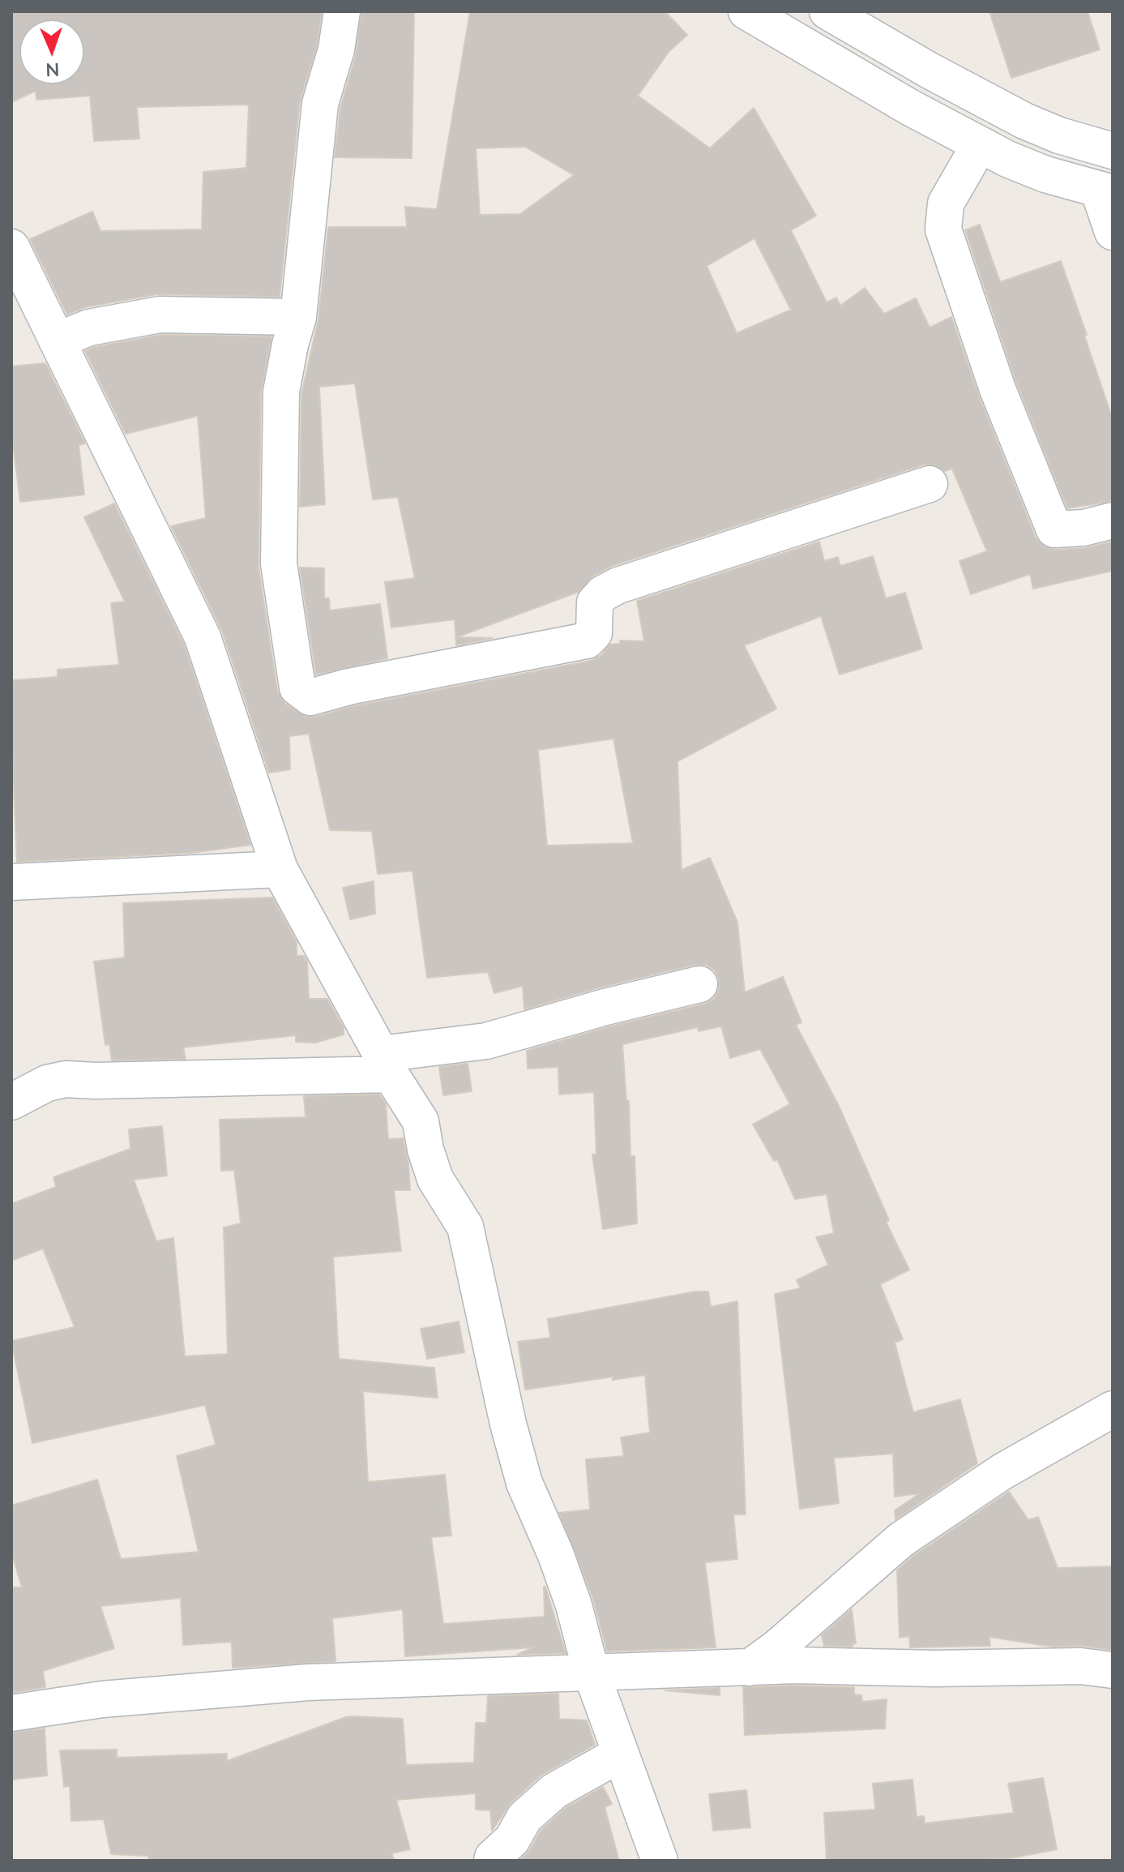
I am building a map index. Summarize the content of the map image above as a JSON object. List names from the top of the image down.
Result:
{
  "north": "bottom"
}
